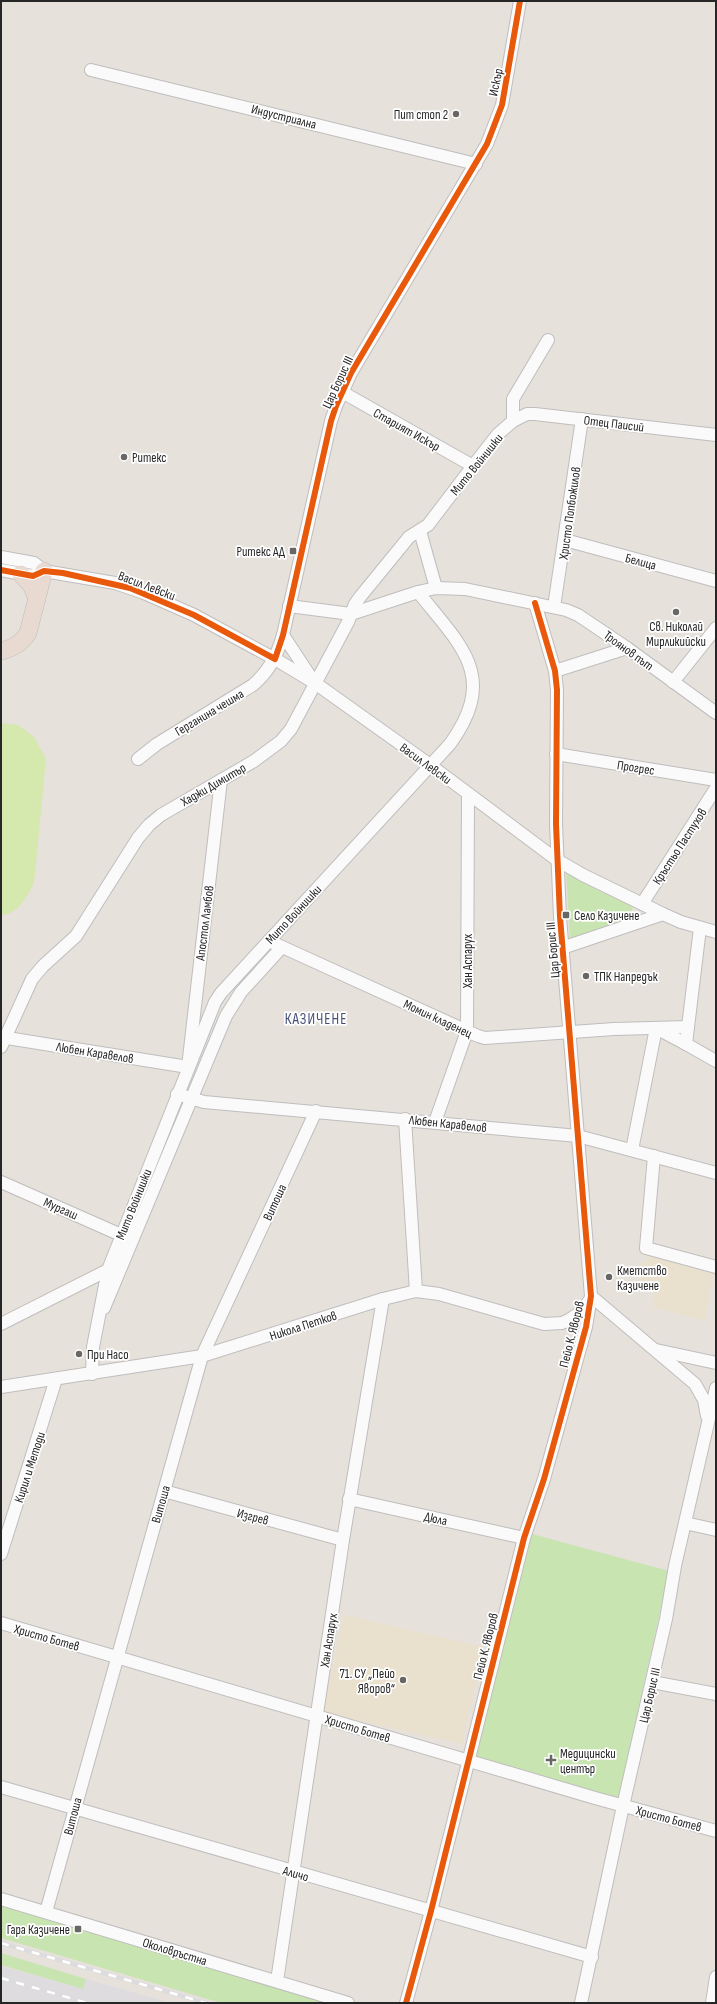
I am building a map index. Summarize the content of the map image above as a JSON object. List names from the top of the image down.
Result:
{
  "streets": {
    "street": [
      "Искър",
      "Индустриална",
      "Цар Борис III",
      "Отец Паисий",
      "Старият Искър",
      "Мито Войнишки",
      "Христо Попбожилов",
      "Белица",
      "Васил Левски",
      "Троянов път",
      "Герганина чешма",
      "Прогрес",
      "Хаджи Димитър",
      "Кръстьо Пастухов",
      "Апостол Ламбов",
      "Хан Аспарух",
      "Момин кладенец",
      "Любен Каравелов",
      "Витоша",
      "Мургаш",
      "Никола Петков",
      "Пейо К. Яворов",
      "Кирил и Методи",
      "Изгрев",
      "Дюла",
      "Христо Ботев",
      "Аличо",
      "Околовръстна"
    ]
  },
  "crossings": [
    ["Искър", "Индустриална"],
    ["Искър", "Цар Борис III"],
    ["Индустриална", "Цар Борис III"],
    ["Цар Борис III", "Старият Искър"],
    ["Цар Борис III", "Васил Левски"],
    ["Цар Борис III", "Троянов път"],
    ["Цар Борис III", "Герганина чешма"],
    ["Цар Борис III", "Прогрес"],
    ["Цар Борис III", "Момин кладенец"],
    ["Цар Борис III", "Любен Каравелов"],
    ["Цар Борис III", "Никола Петков"],
    ["Цар Борис III", "Пейо К. Яворов"],
    ["Цар Борис III", "Христо Ботев"],
    ["Цар Борис III", "Аличо"],
    ["Отец Паисий", "Мито Войнишки"],
    ["Отец Паисий", "Христо Попбожилов"],
    ["Старият Искър", "Мито Войнишки"],
    ["Мито Войнишки", "Васил Левски"],
    ["Мито Войнишки", "Хаджи Димитър"],
    ["Мито Войнишки", "Апостол Ламбов"],
    ["Мито Войнишки", "Момин кладенец"],
    ["Мито Войнишки", "Любен Каравелов"],
    ["Мито Войнишки", "Мургаш"],
    ["Мито Войнишки", "Никола Петков"],
    ["Христо Попбожилов", "Белица"],
    ["Христо Попбожилов", "Троянов път"],
    ["Васил Левски", "Герганина чешма"],
    ["Васил Левски", "Хаджи Димитър"],
    ["Васил Левски", "Кръстьо Пастухов"],
    ["Васил Левски", "Хан Аспарух"],
    ["Хаджи Димитър", "Апостол Ламбов"],
    ["Хаджи Димитър", "Любен Каравелов"],
    ["Апостол Ламбов", "Любен Каравелов"],
    ["Хан Аспарух", "Момин кладенец"],
    ["Хан Аспарух", "Любен Каравелов"],
    ["Хан Аспарух", "Никола Петков"],
    ["Хан Аспарух", "Изгрев"],
    ["Хан Аспарух", "Дюла"],
    ["Хан Аспарух", "Христо Ботев"],
    ["Хан Аспарух", "Аличо"],
    ["Хан Аспарух", "Околовръстна"],
    ["Любен Каравелов", "Витоша"],
    ["Витоша", "Никола Петков"],
    ["Витоша", "Изгрев"],
    ["Витоша", "Христо Ботев"],
    ["Витоша", "Аличо"],
    ["Витоша", "Околовръстна"],
    ["Никола Петков", "Пейо К. Яворов"],
    ["Никола Петков", "Кирил и Методи"],
    ["Пейо К. Яворов", "Дюла"],
    ["Пейо К. Яворов", "Христо Ботев"],
    ["Пейо К. Яворов", "Аличо"]
  ],
  "districts": ["КАЗИЧЕНЕ"],
  "places": {
    "other": [
      "Пит стоп 2",
      "Ритекс",
      "Св. Николай Мирликийски",
      "ТПК Напредък",
      "Кметство Казичене",
      "При Насо",
      "71. СУ „Пейо Яворов“"
    ],
    "transit": ["Ритекс АД", "Село Казичене", "Гара Казичене"],
    "health": ["Медицински център"]
  }
}
